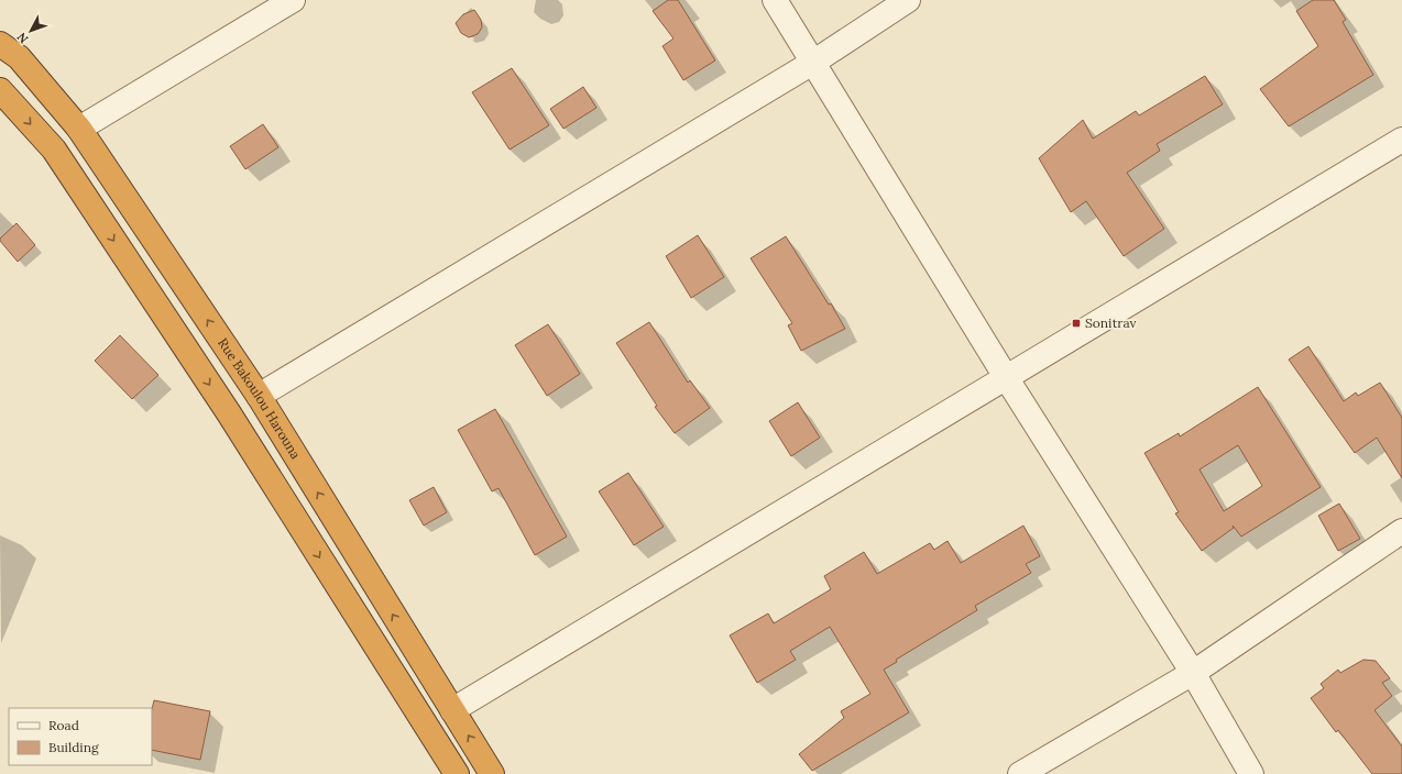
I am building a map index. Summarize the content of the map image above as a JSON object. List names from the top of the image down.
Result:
{
  "streets": {
    "highway": ["Rue Bakoulou Harouna"]
  },
  "places": {
    "transit": ["Sonitrav"]
  },
  "legend": ["Road", "Building"],
  "north": "bottom left"
}
